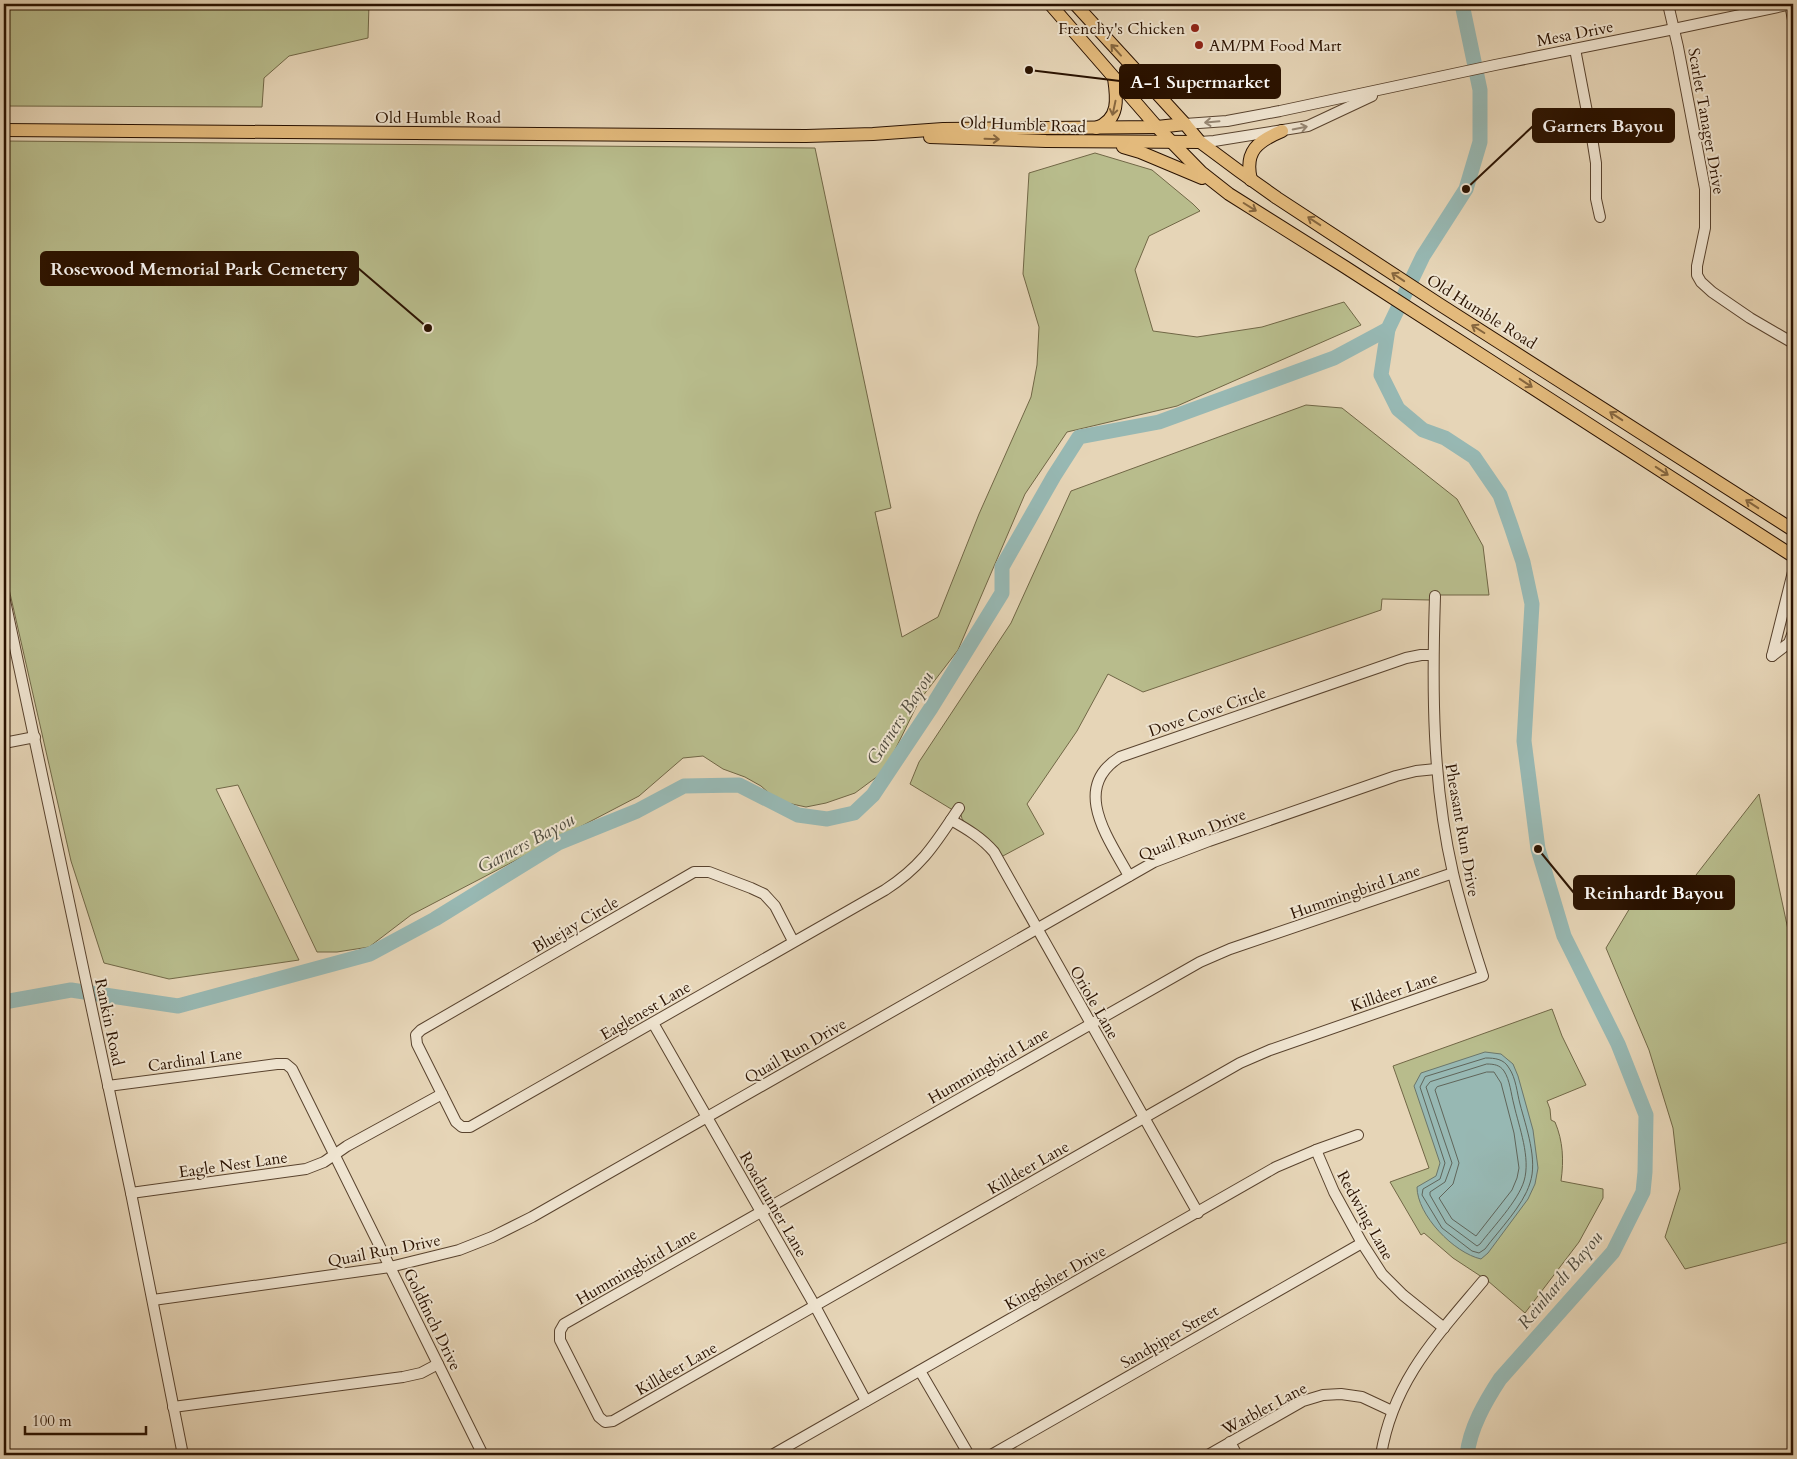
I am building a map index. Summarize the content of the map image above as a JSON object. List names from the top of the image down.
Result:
{
  "streets": {
    "main road": ["Mesa Drive", "Old Humble Road"],
    "street": [
      "Scarlet Tanager Drive",
      "Dove Cove Circle",
      "Pheasant Run Drive",
      "Quail Run Drive",
      "Hummingbird Lane",
      "Bluejay Circle",
      "Killdeer Lane",
      "Oriole Lane",
      "Eaglenest Lane",
      "Rankin Road",
      "Cardinal Lane",
      "Eagle Nest Lane",
      "Roadrunner Lane",
      "Redwing Lane",
      "Kingfisher Drive",
      "Goldfinch Drive",
      "Sandpiper Street",
      "Warbler Lane"
    ]
  },
  "crossings": [
    ["Mesa Drive", "Old Humble Road"],
    ["Mesa Drive", "Scarlet Tanager Drive"],
    ["Dove Cove Circle", "Pheasant Run Drive"],
    ["Dove Cove Circle", "Quail Run Drive"],
    ["Pheasant Run Drive", "Quail Run Drive"],
    ["Pheasant Run Drive", "Hummingbird Lane"],
    ["Pheasant Run Drive", "Killdeer Lane"],
    ["Quail Run Drive", "Oriole Lane"],
    ["Quail Run Drive", "Rankin Road"],
    ["Quail Run Drive", "Roadrunner Lane"],
    ["Quail Run Drive", "Goldfinch Drive"],
    ["Hummingbird Lane", "Killdeer Lane"],
    ["Hummingbird Lane", "Oriole Lane"],
    ["Hummingbird Lane", "Roadrunner Lane"],
    ["Bluejay Circle", "Eaglenest Lane"],
    ["Killdeer Lane", "Oriole Lane"],
    ["Killdeer Lane", "Roadrunner Lane"],
    ["Oriole Lane", "Eaglenest Lane"],
    ["Oriole Lane", "Kingfisher Drive"],
    ["Eaglenest Lane", "Roadrunner Lane"],
    ["Rankin Road", "Cardinal Lane"],
    ["Rankin Road", "Eagle Nest Lane"],
    ["Cardinal Lane", "Goldfinch Drive"],
    ["Eagle Nest Lane", "Goldfinch Drive"],
    ["Roadrunner Lane", "Kingfisher Drive"],
    ["Redwing Lane", "Kingfisher Drive"],
    ["Redwing Lane", "Sandpiper Street"]
  ],
  "water": ["Garners Bayou", "Reinhardt Bayou"],
  "places": [
    "Frenchy's Chicken",
    "AM/PM Food Mart",
    "A-1 Supermarket",
    "Garners Bayou",
    "Rosewood Memorial Park Cemetery",
    "Reinhardt Bayou"
  ],
  "scale_bar": "100 m"
}
